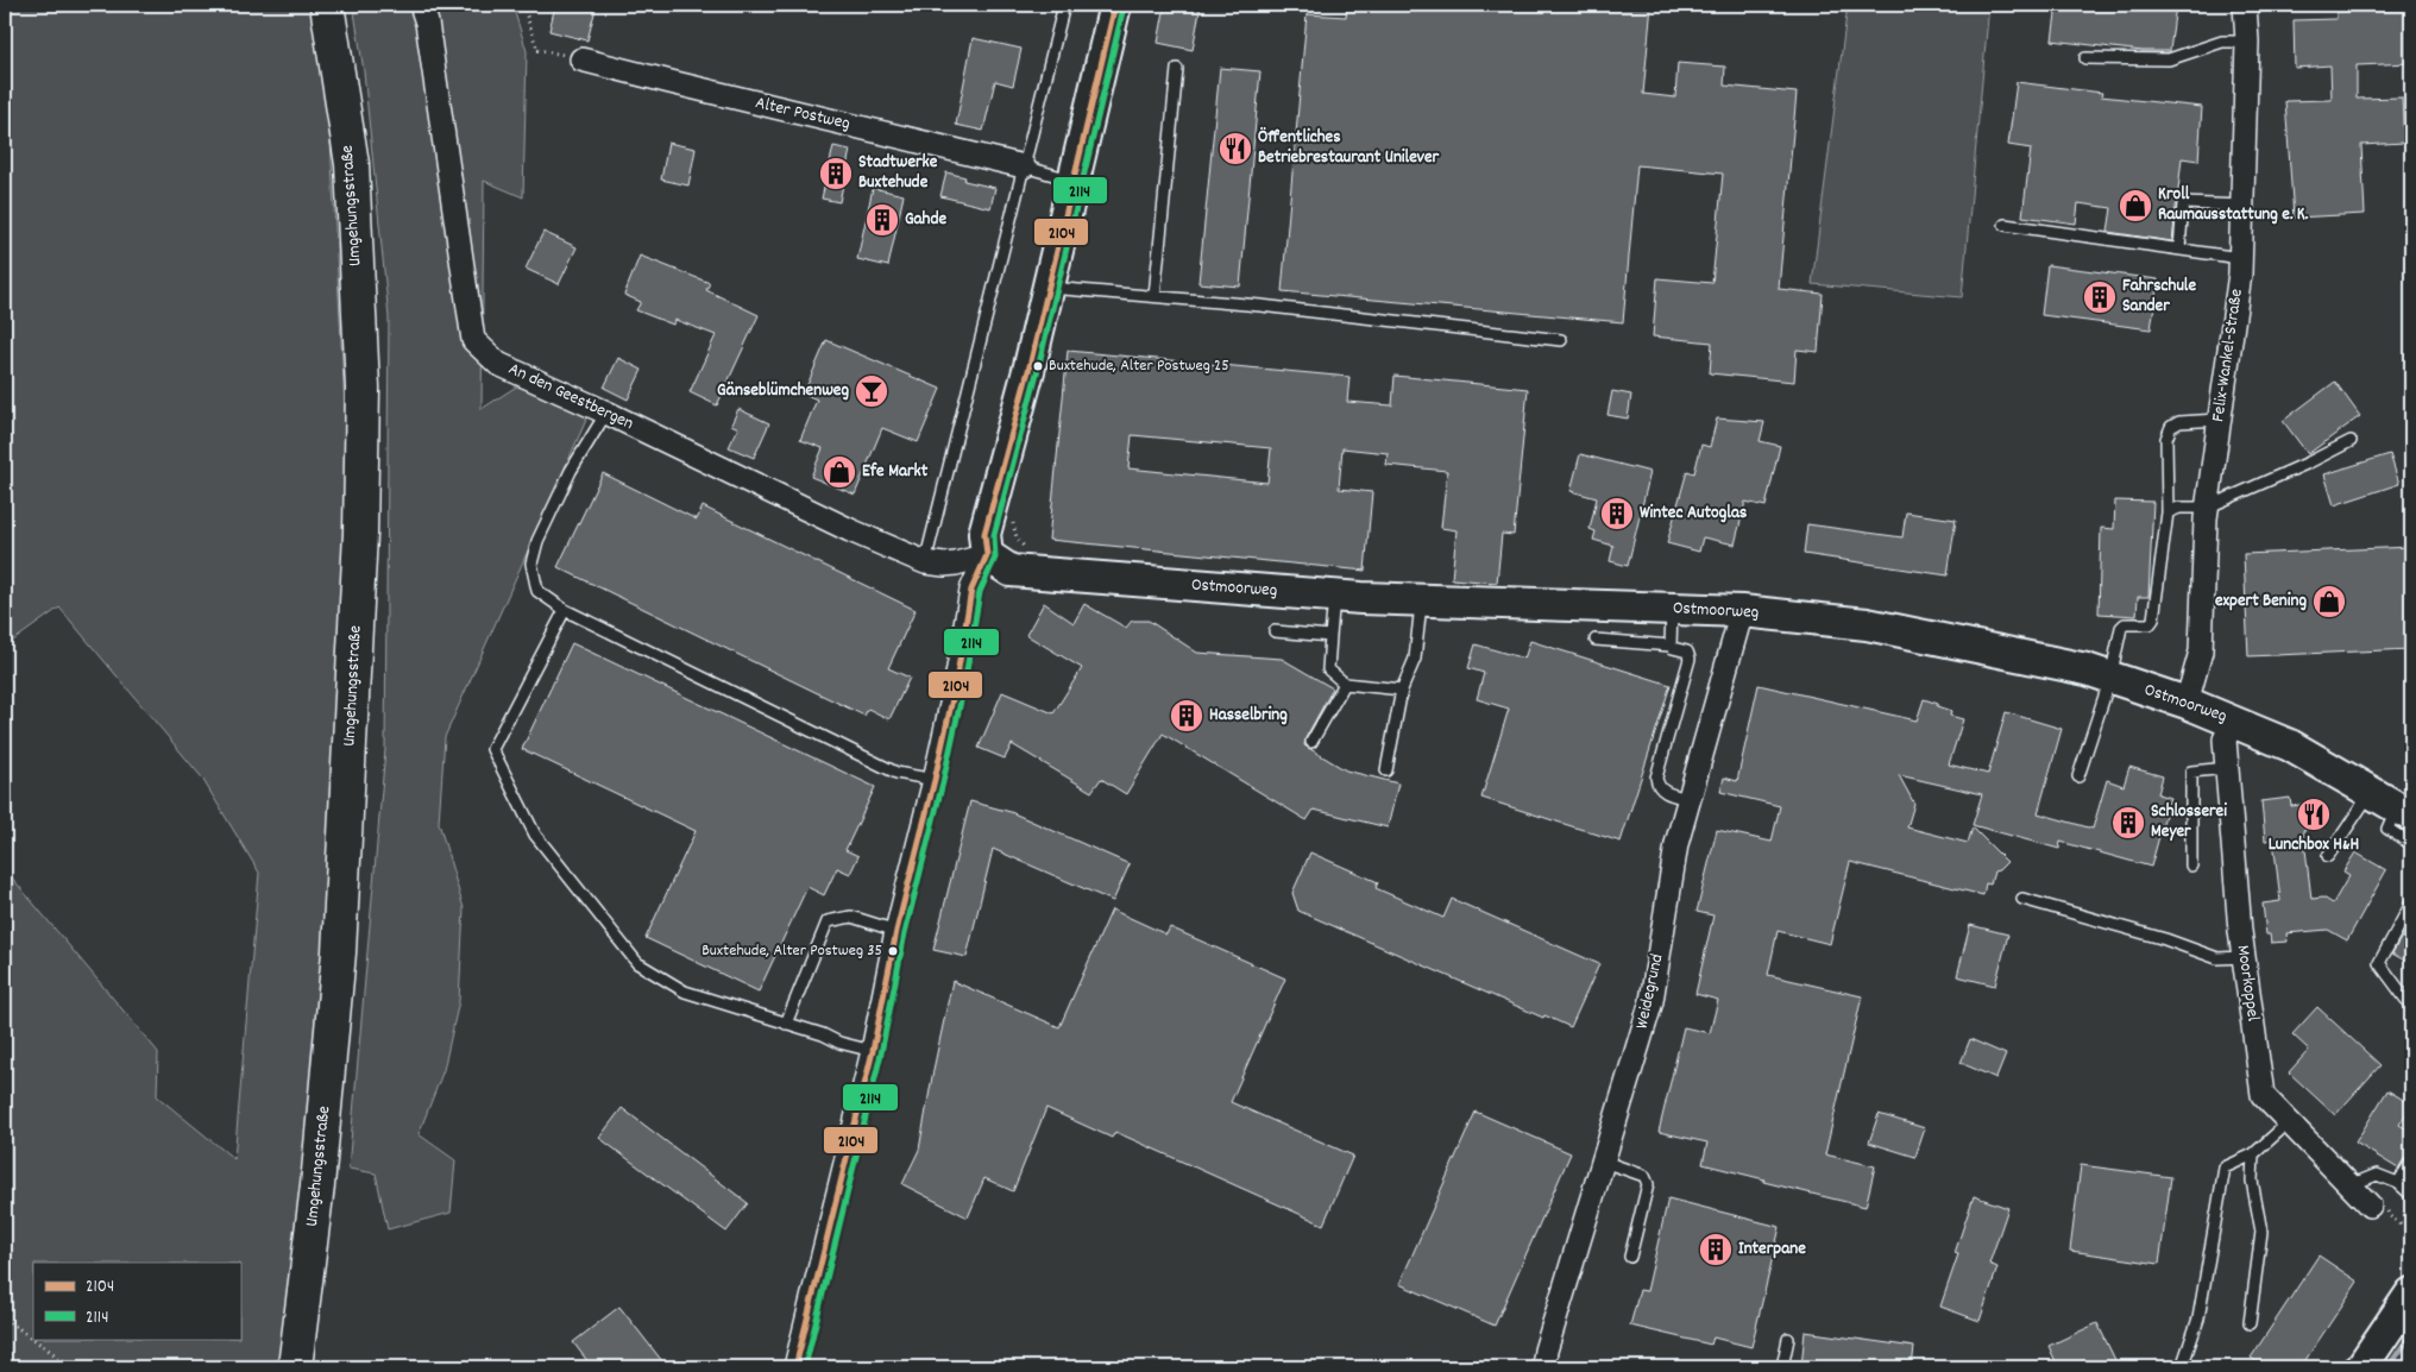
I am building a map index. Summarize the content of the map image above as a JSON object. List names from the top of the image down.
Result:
{
  "streets": {
    "main road": ["Umgehungsstraße"],
    "street": [
      "Alter Postweg",
      "Felix-Wankel-Straße",
      "An den Geestbergen",
      "Ostmoorweg",
      "Moorkoppel",
      "Weidegrund"
    ]
  },
  "crossings": [
    ["Felix-Wankel-Straße", "Ostmoorweg"],
    ["An den Geestbergen", "Ostmoorweg"],
    ["Ostmoorweg", "Moorkoppel"],
    ["Ostmoorweg", "Weidegrund"]
  ],
  "places": {
    "restaurant": ["Öffentliches Betriebrestaurant Unilever", "Lunchbox H&H"],
    "building": [
      "Stadtwerke Buxtehude",
      "Gahde",
      "Fahrschule Sander",
      "Wintec Autoglas",
      "Hasselbring",
      "Schlosserei Meyer",
      "Interpane"
    ],
    "shop": ["Kroll Raumausstattung e. K.", "Efe Markt", "expert Bening"],
    "other": ["Buxtehude, Alter Postweg 25", "Buxtehude, Alter Postweg 35"],
    "bar": ["Gänseblümchenweg"]
  },
  "lines": ["transit line 2104", "transit line 2114"],
  "legend": ["2104", "2114"]
}
